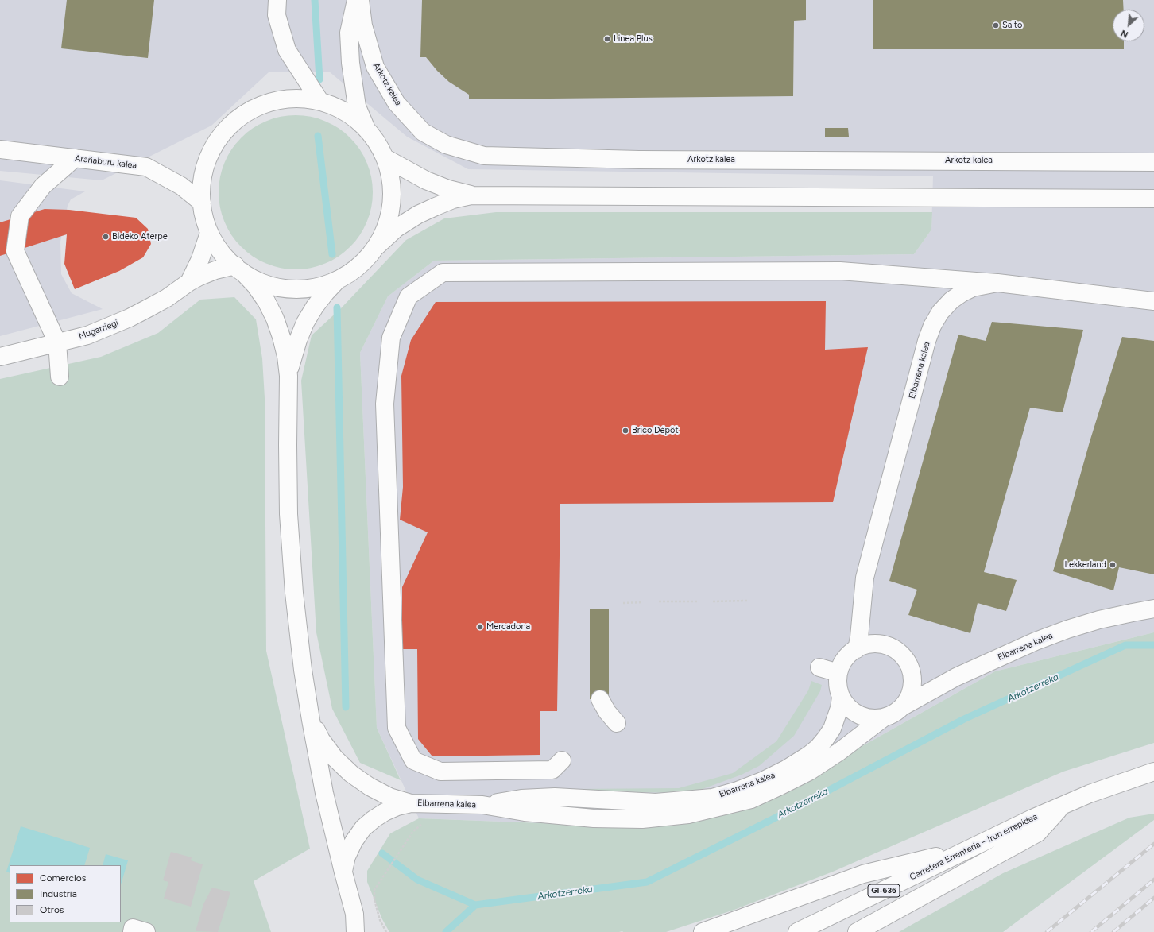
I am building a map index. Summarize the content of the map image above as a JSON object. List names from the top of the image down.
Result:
{
  "streets": {
    "street": [
      "Arkotz kalea",
      "Arañaburu kalea",
      "Mugarriegi",
      "Elbarrena kalea",
      "Carretera Errenteria – Irun errepidea",
      "GI-636"
    ]
  },
  "water": ["Arkotzerreka"],
  "places": [
    "Salto",
    "Linea Plus",
    "Bideko Aterpe",
    "Brico Dépôt",
    "Lekkerland",
    "Mercadona"
  ],
  "legend": ["Comercios", "Industria", "Otros"],
  "north": "bottom left"
}
